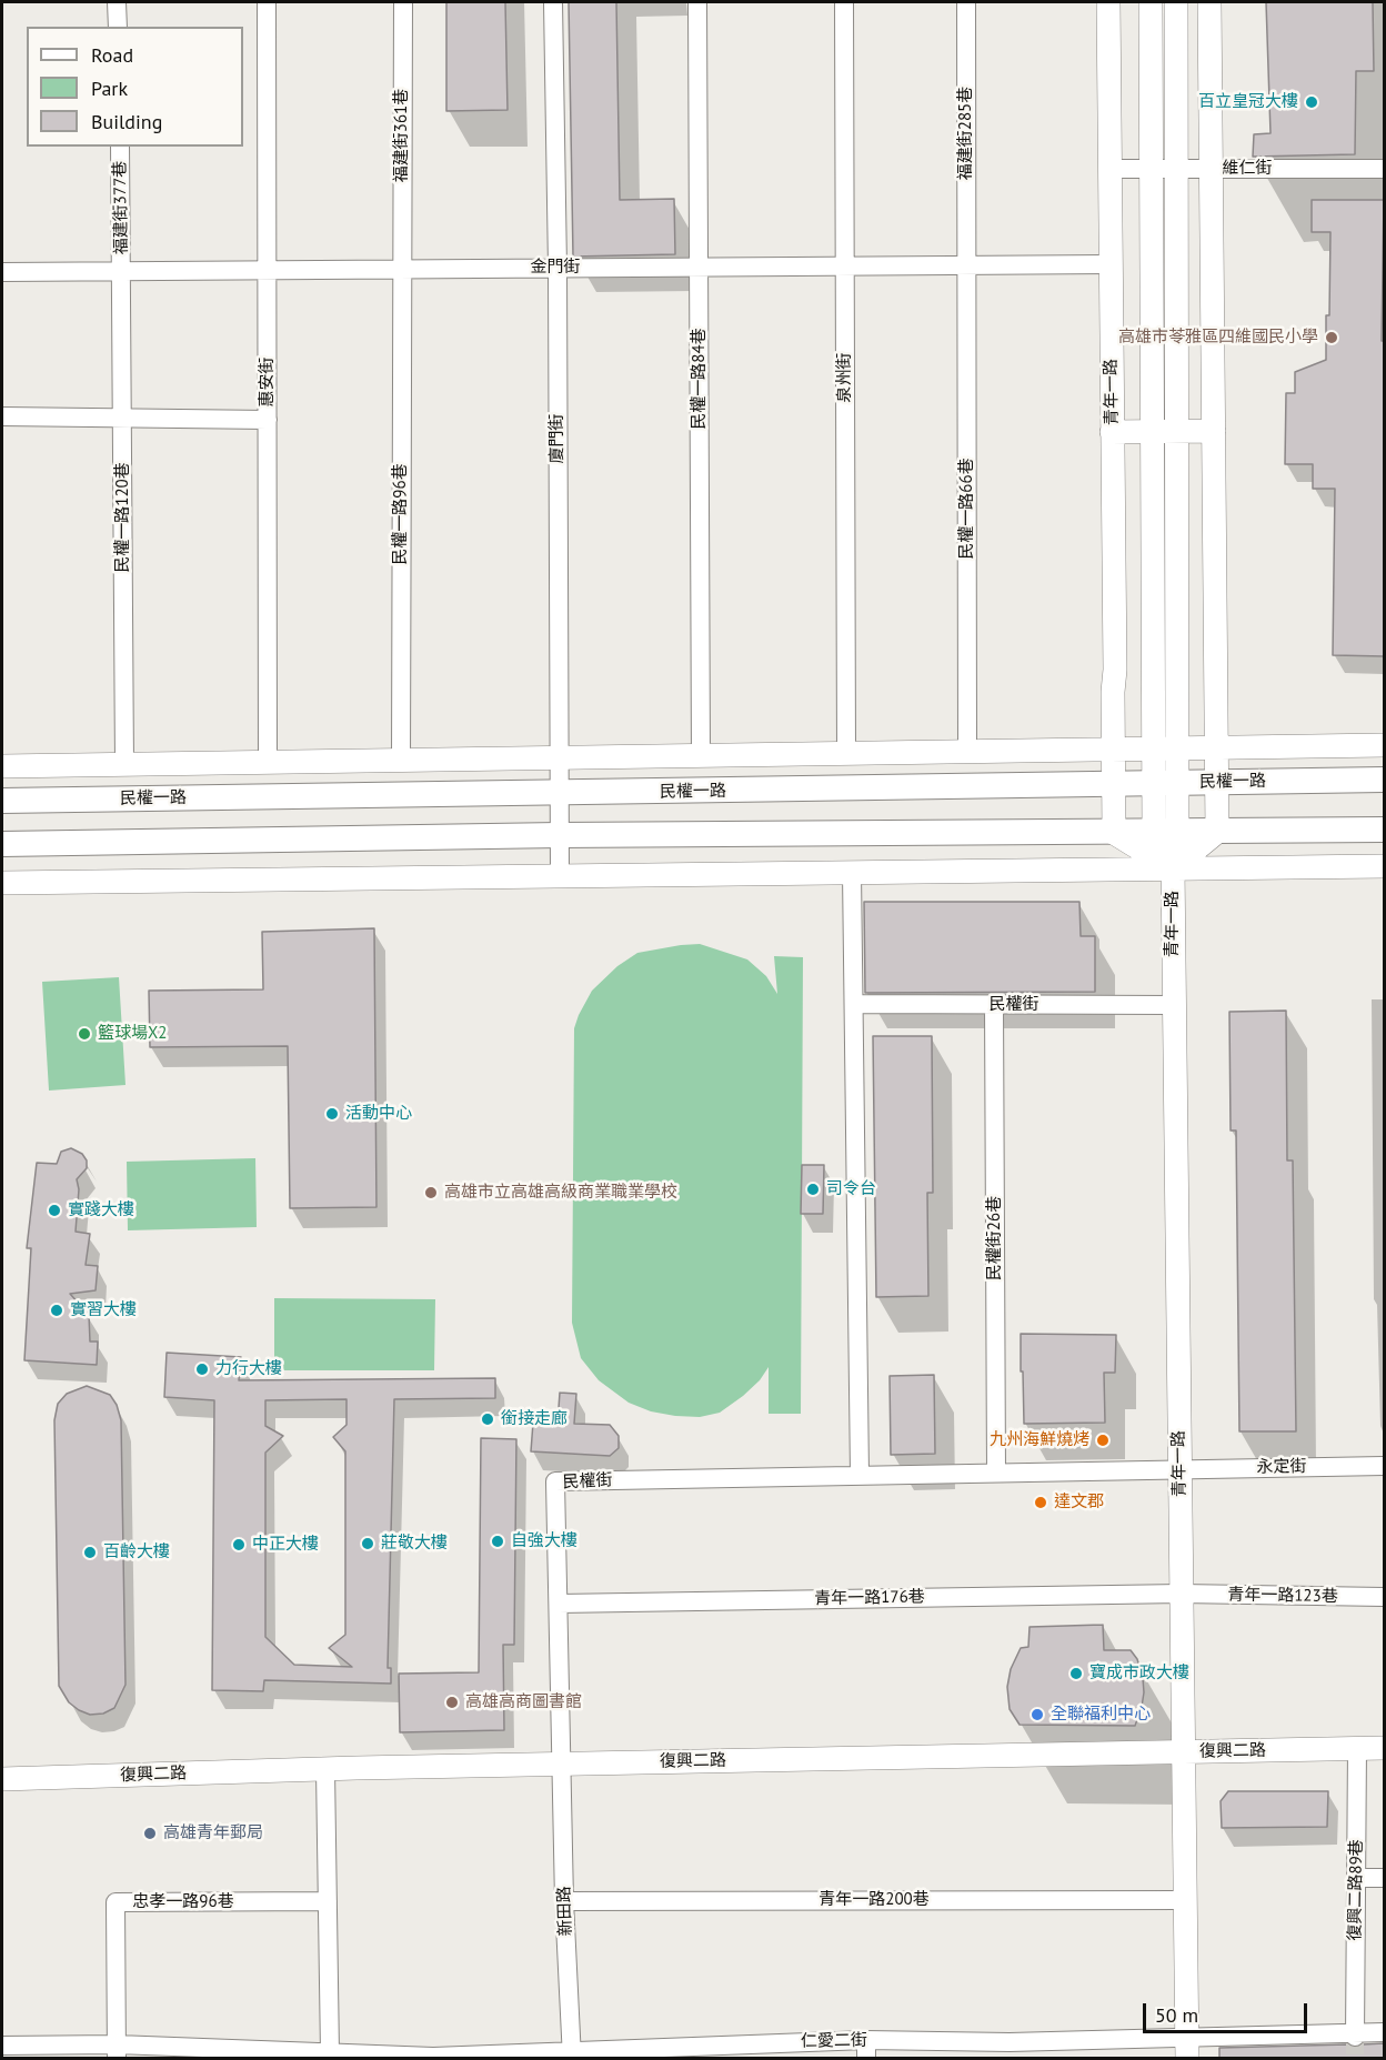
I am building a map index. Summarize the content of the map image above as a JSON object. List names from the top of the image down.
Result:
{
  "streets": {
    "main road": ["民權一路"],
    "street": [
      "福建街285巷",
      "福建街361巷",
      "維仁街",
      "福建街377巷",
      "金門街",
      "泉州街",
      "民權一路84巷",
      "惠安街",
      "青年一路",
      "廈門街",
      "民權一路66巷",
      "民權一路96巷",
      "民權一路120巷",
      "民權街",
      "民權街26巷",
      "永定街",
      "青年一路123巷",
      "青年一路176巷",
      "復興二路",
      "復興二路89巷",
      "青年一路200巷",
      "忠孝一路96巷",
      "新田路",
      "仁愛二街"
    ]
  },
  "crossings": [
    ["福建街285巷", "金門街"],
    ["福建街285巷", "民權一路66巷"],
    ["福建街361巷", "金門街"],
    ["福建街361巷", "民權一路96巷"],
    ["維仁街", "青年一路"],
    ["福建街377巷", "金門街"],
    ["福建街377巷", "民權一路120巷"],
    ["金門街", "泉州街"],
    ["金門街", "民權一路84巷"],
    ["金門街", "惠安街"],
    ["金門街", "青年一路"],
    ["金門街", "廈門街"],
    ["金門街", "民權一路66巷"],
    ["金門街", "民權一路96巷"],
    ["金門街", "民權一路120巷"],
    ["泉州街", "民權一路"],
    ["民權一路84巷", "民權一路"],
    ["惠安街", "民權一路"],
    ["青年一路", "民權一路"],
    ["青年一路", "民權街"],
    ["青年一路", "永定街"],
    ["青年一路", "青年一路123巷"],
    ["青年一路", "青年一路176巷"],
    ["青年一路", "復興二路"],
    ["青年一路", "青年一路200巷"],
    ["青年一路", "仁愛二街"],
    ["廈門街", "民權一路"],
    ["民權一路66巷", "民權一路"],
    ["民權一路96巷", "民權一路"],
    ["民權一路120巷", "民權一路"],
    ["民權街", "民權街26巷"],
    ["民權街", "永定街"],
    ["民權街", "青年一路176巷"],
    ["民權街", "復興二路"],
    ["民權街", "新田路"],
    ["青年一路123巷", "青年一路176巷"],
    ["復興二路", "復興二路89巷"],
    ["復興二路", "新田路"],
    ["復興二路89巷", "仁愛二街"],
    ["青年一路200巷", "新田路"],
    ["忠孝一路96巷", "仁愛二街"],
    ["新田路", "仁愛二街"]
  ],
  "places": [
    "百立皇冠大樓",
    "高雄市苓雅區四維國民小學",
    "籃球場X2",
    "活動中心",
    "司令台",
    "高雄市立高雄高級商業職業學校",
    "實踐大樓",
    "實習大樓",
    "力行大樓",
    "銜接走廊",
    "九州海鮮燒烤",
    "達文郡",
    "自強大樓",
    "莊敬大樓",
    "中正大樓",
    "百齡大樓",
    "寶成市政大樓",
    "高雄高商圖書館",
    "全聯福利中心",
    "高雄青年郵局"
  ],
  "legend": ["Road", "Park", "Building"],
  "scale_bar": "50 m"
}
